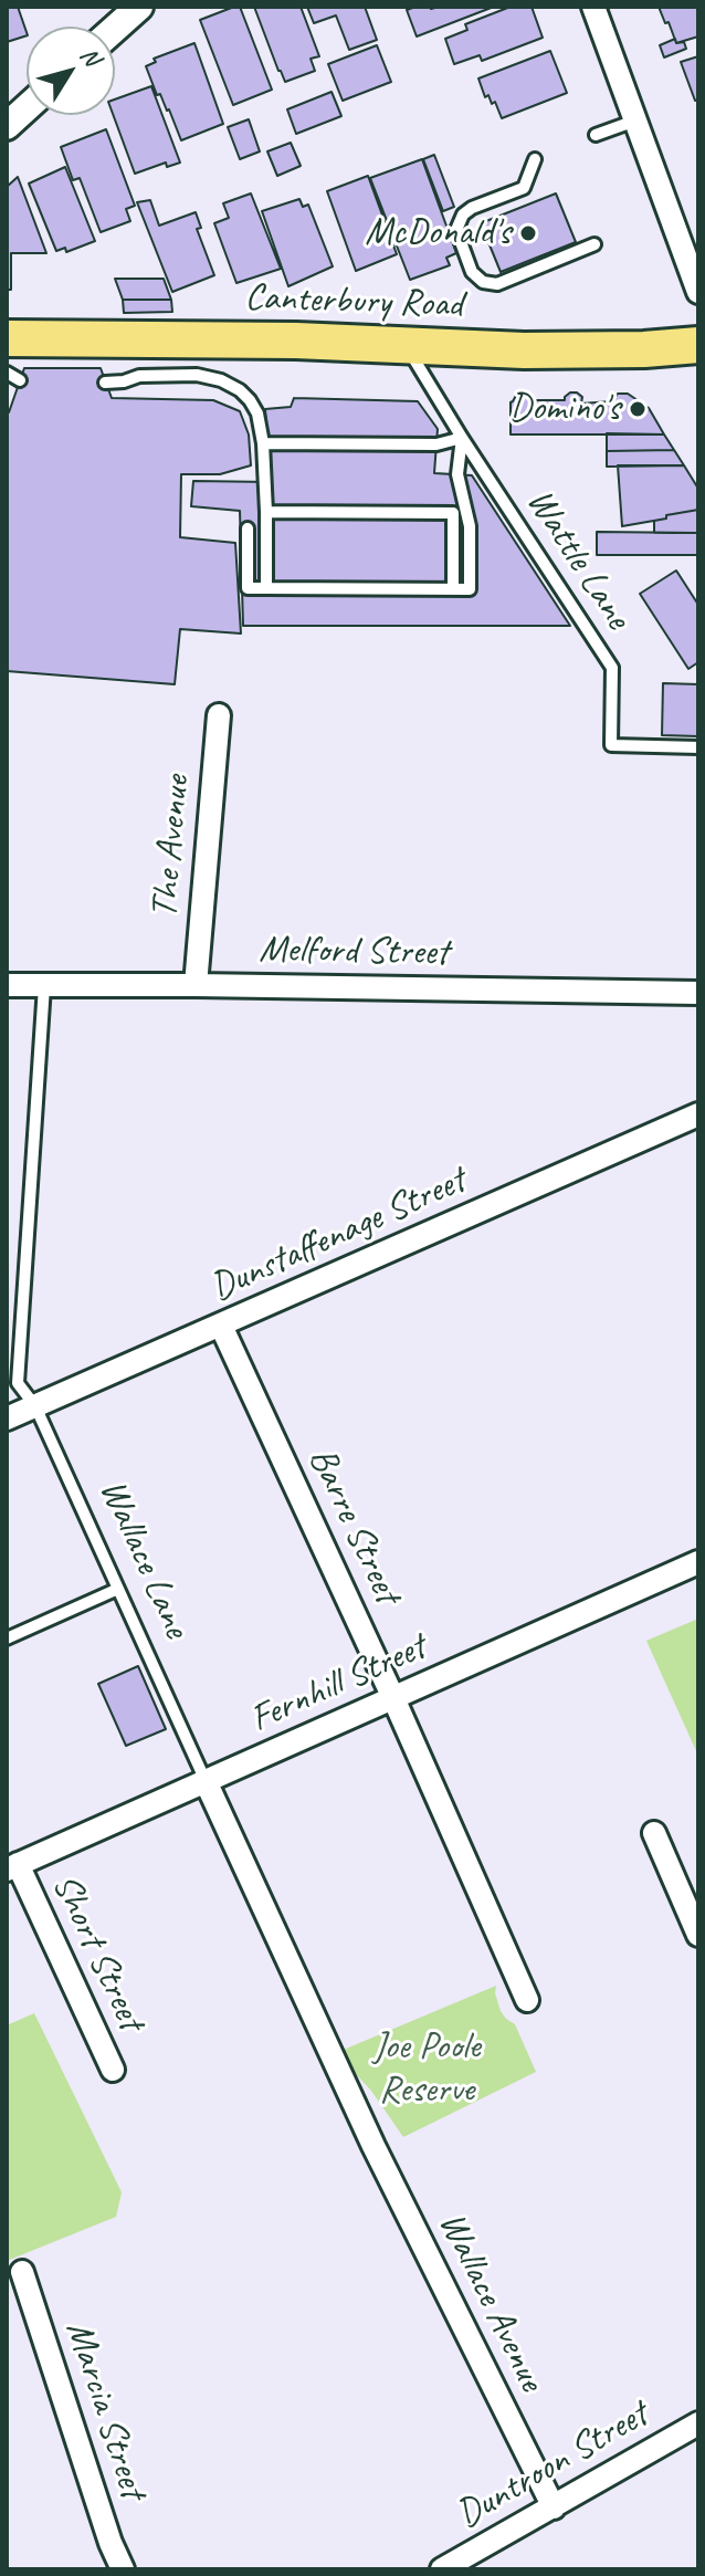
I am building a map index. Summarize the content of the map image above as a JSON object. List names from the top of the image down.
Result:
{
  "streets": {
    "highway": ["Canterbury Road"],
    "street": [
      "The Avenue",
      "Melford Street",
      "Dunstaffenage Street",
      "Barre Street",
      "Wallace Lane",
      "Fernhill Street",
      "Short Street",
      "Wallace Avenue",
      "Marcia Street",
      "Duntroon Street"
    ],
    "lane": ["Wattle Lane"]
  },
  "crossings": [
    ["Canterbury Road", "Wattle Lane"],
    ["The Avenue", "Melford Street"],
    ["Melford Street", "Wallace Lane"],
    ["Dunstaffenage Street", "Barre Street"],
    ["Dunstaffenage Street", "Wallace Lane"],
    ["Barre Street", "Fernhill Street"],
    ["Wallace Lane", "Fernhill Street"],
    ["Wallace Lane", "Wallace Avenue"],
    ["Fernhill Street", "Short Street"],
    ["Wallace Avenue", "Duntroon Street"]
  ],
  "parks": ["Joe Poole Reserve"],
  "places": ["McDonald's", "Domino's"],
  "north": "top right"
}
